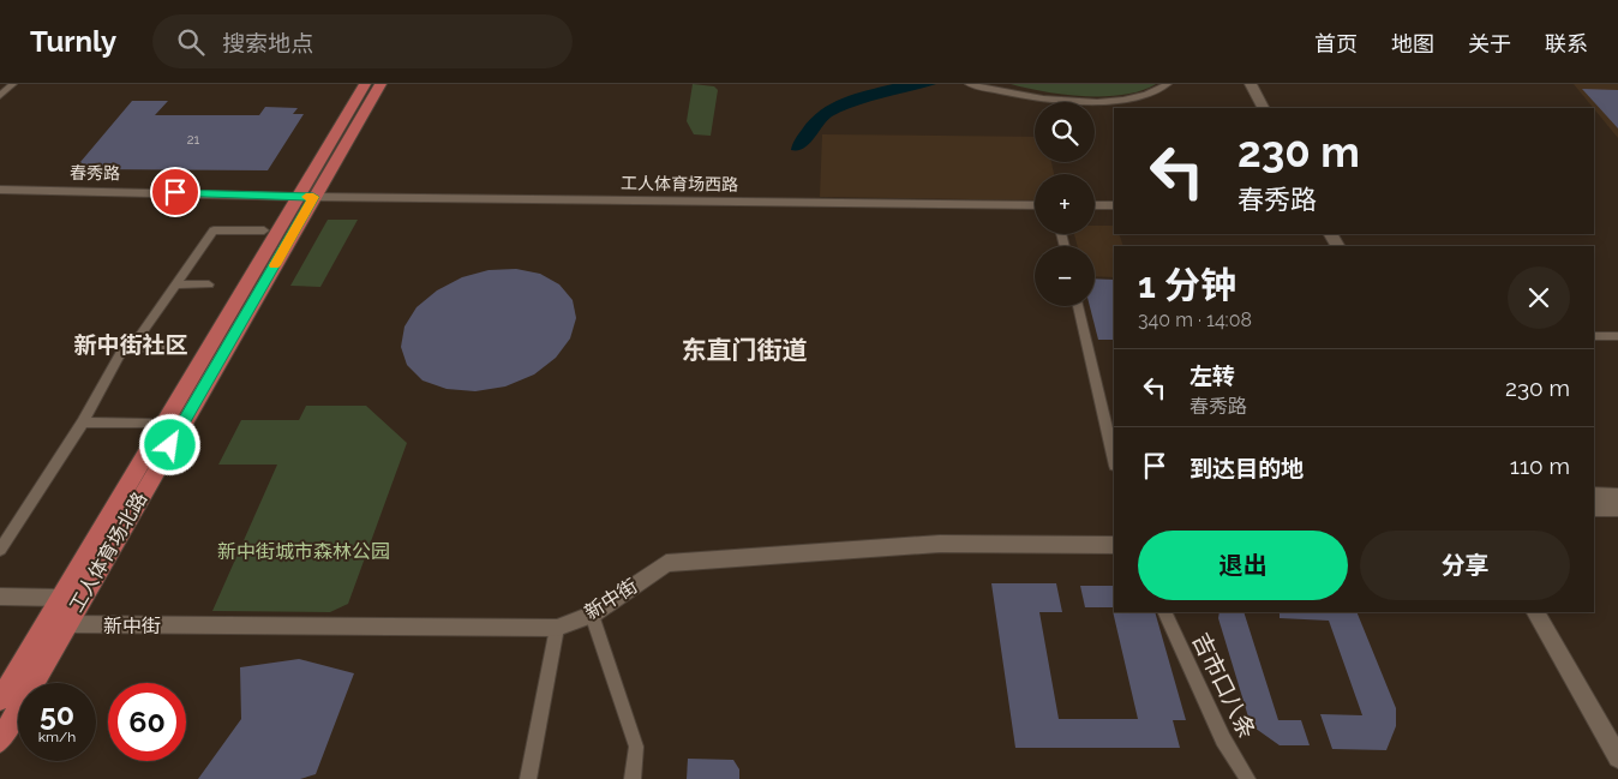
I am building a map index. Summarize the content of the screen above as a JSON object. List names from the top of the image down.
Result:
{
  "streets": {
    "main road": ["工人体育场北路"],
    "street": [
      "春秀路",
      "工人体育场西路",
      "新中街",
      "吉市口八条"
    ]
  },
  "crossings": [
    ["春秀路", "工人体育场西路"],
    ["春秀路", "工人体育场北路"],
    ["工人体育场西路", "工人体育场北路"],
    ["工人体育场北路", "新中街"]
  ],
  "districts": ["新中街社区", "东直门街道"],
  "parks": ["新中街城市森林公园"],
  "house_numbers": ["21"],
  "page": {
    "header": "Turnly",
    "search": "搜索地点",
    "nav": [
      "首页",
      "地图",
      "关于",
      "联系"
    ],
    "map_buttons": ["+", "−"],
    "turn": ["230 m", "春秀路"],
    "heading": ["1 分钟", "340 m · 14:08"],
    "list": [
      {
        "name": "左转",
        "note": "春秀路",
        "value": "230 m"
      },
      {
        "name": "到达目的地",
        "value": "110 m"
      }
    ],
    "buttons": ["退出", "分享"],
    "speed": "50 km/h",
    "limit": "60"
  }
}
